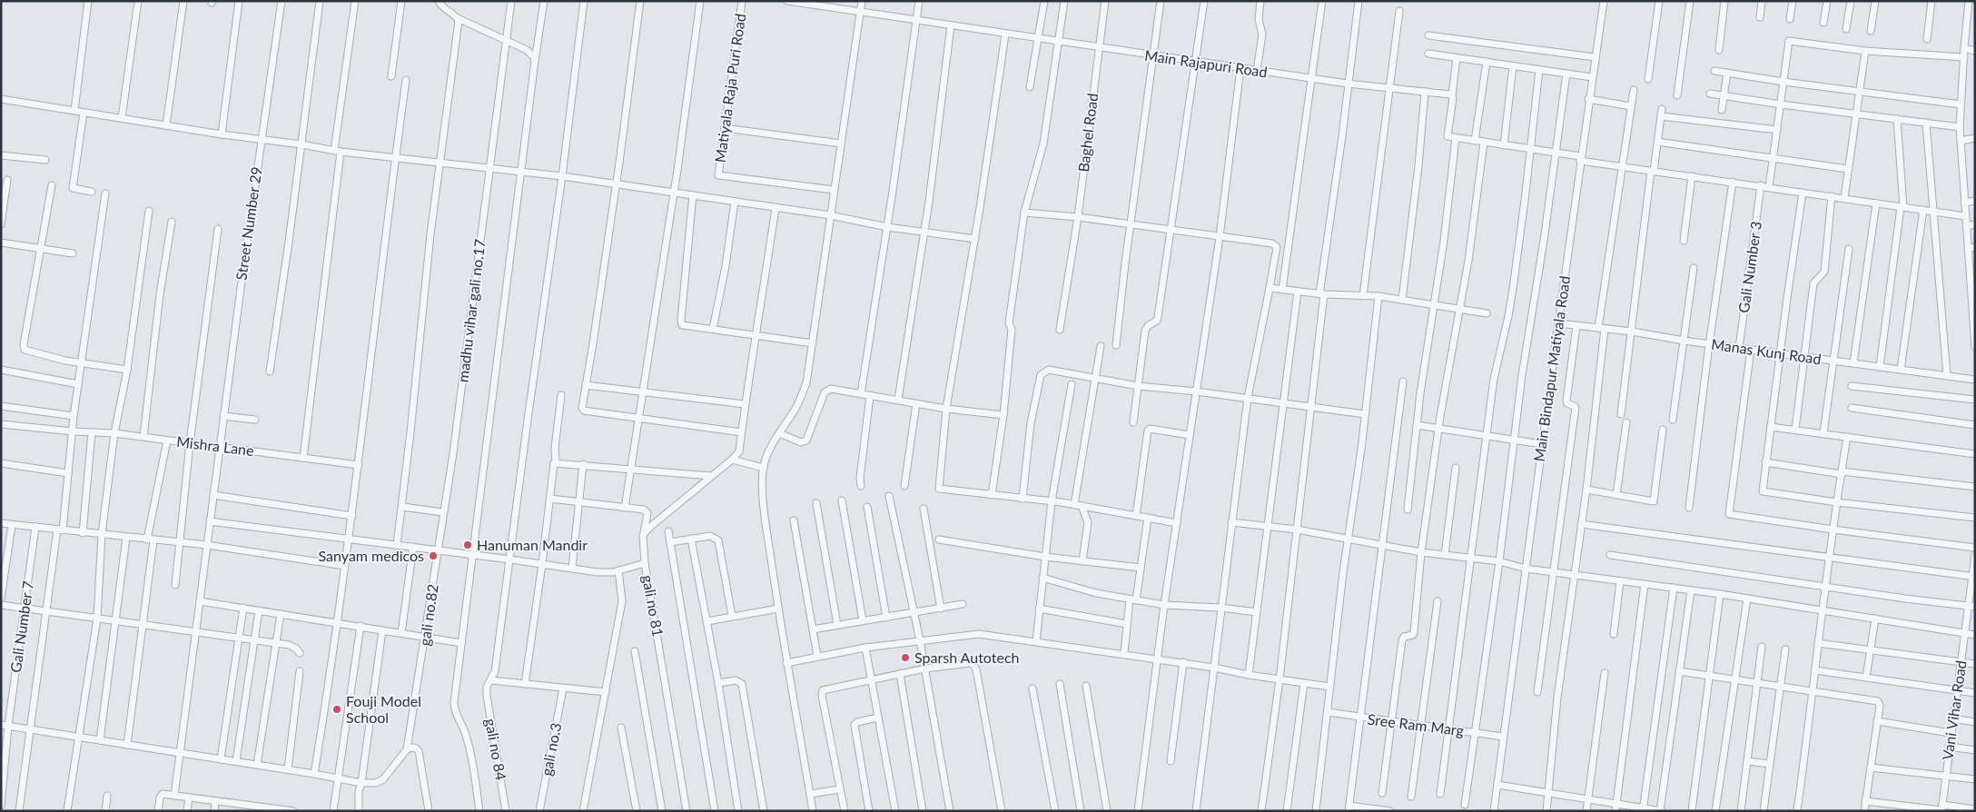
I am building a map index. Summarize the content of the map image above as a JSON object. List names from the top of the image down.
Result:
{
  "streets": {
    "street": [
      "Main Rajapuri Road",
      "Matiyala Raja Puri Road",
      "Baghel Road",
      "Street Number 29",
      "Gali Number 3",
      "madhu vihar gali no.17",
      "Manas Kunj Road",
      "Main Bindapur Matiyala Road",
      "Mishra Lane",
      "gali no 81",
      "gali no.82",
      "Gali Number 7",
      "Vani Vihar Road",
      "Sree Ram Marg",
      "gali no 84",
      "gali no.3"
    ]
  },
  "crossings": [
    ["Main Rajapuri Road", "Baghel Road"],
    ["Street Number 29", "Mishra Lane"],
    ["Street Number 29", "gali no 81"],
    ["Gali Number 3", "Manas Kunj Road"],
    ["madhu vihar gali no.17", "gali no.82"],
    ["Manas Kunj Road", "Main Bindapur Matiyala Road"],
    ["Main Bindapur Matiyala Road", "Sree Ram Marg"],
    ["gali no 81", "gali no.82"]
  ],
  "places": [
    "Hanuman Mandir",
    "Sanyam medicos",
    "Sparsh Autotech",
    "Fouji Model School"
  ]
}
